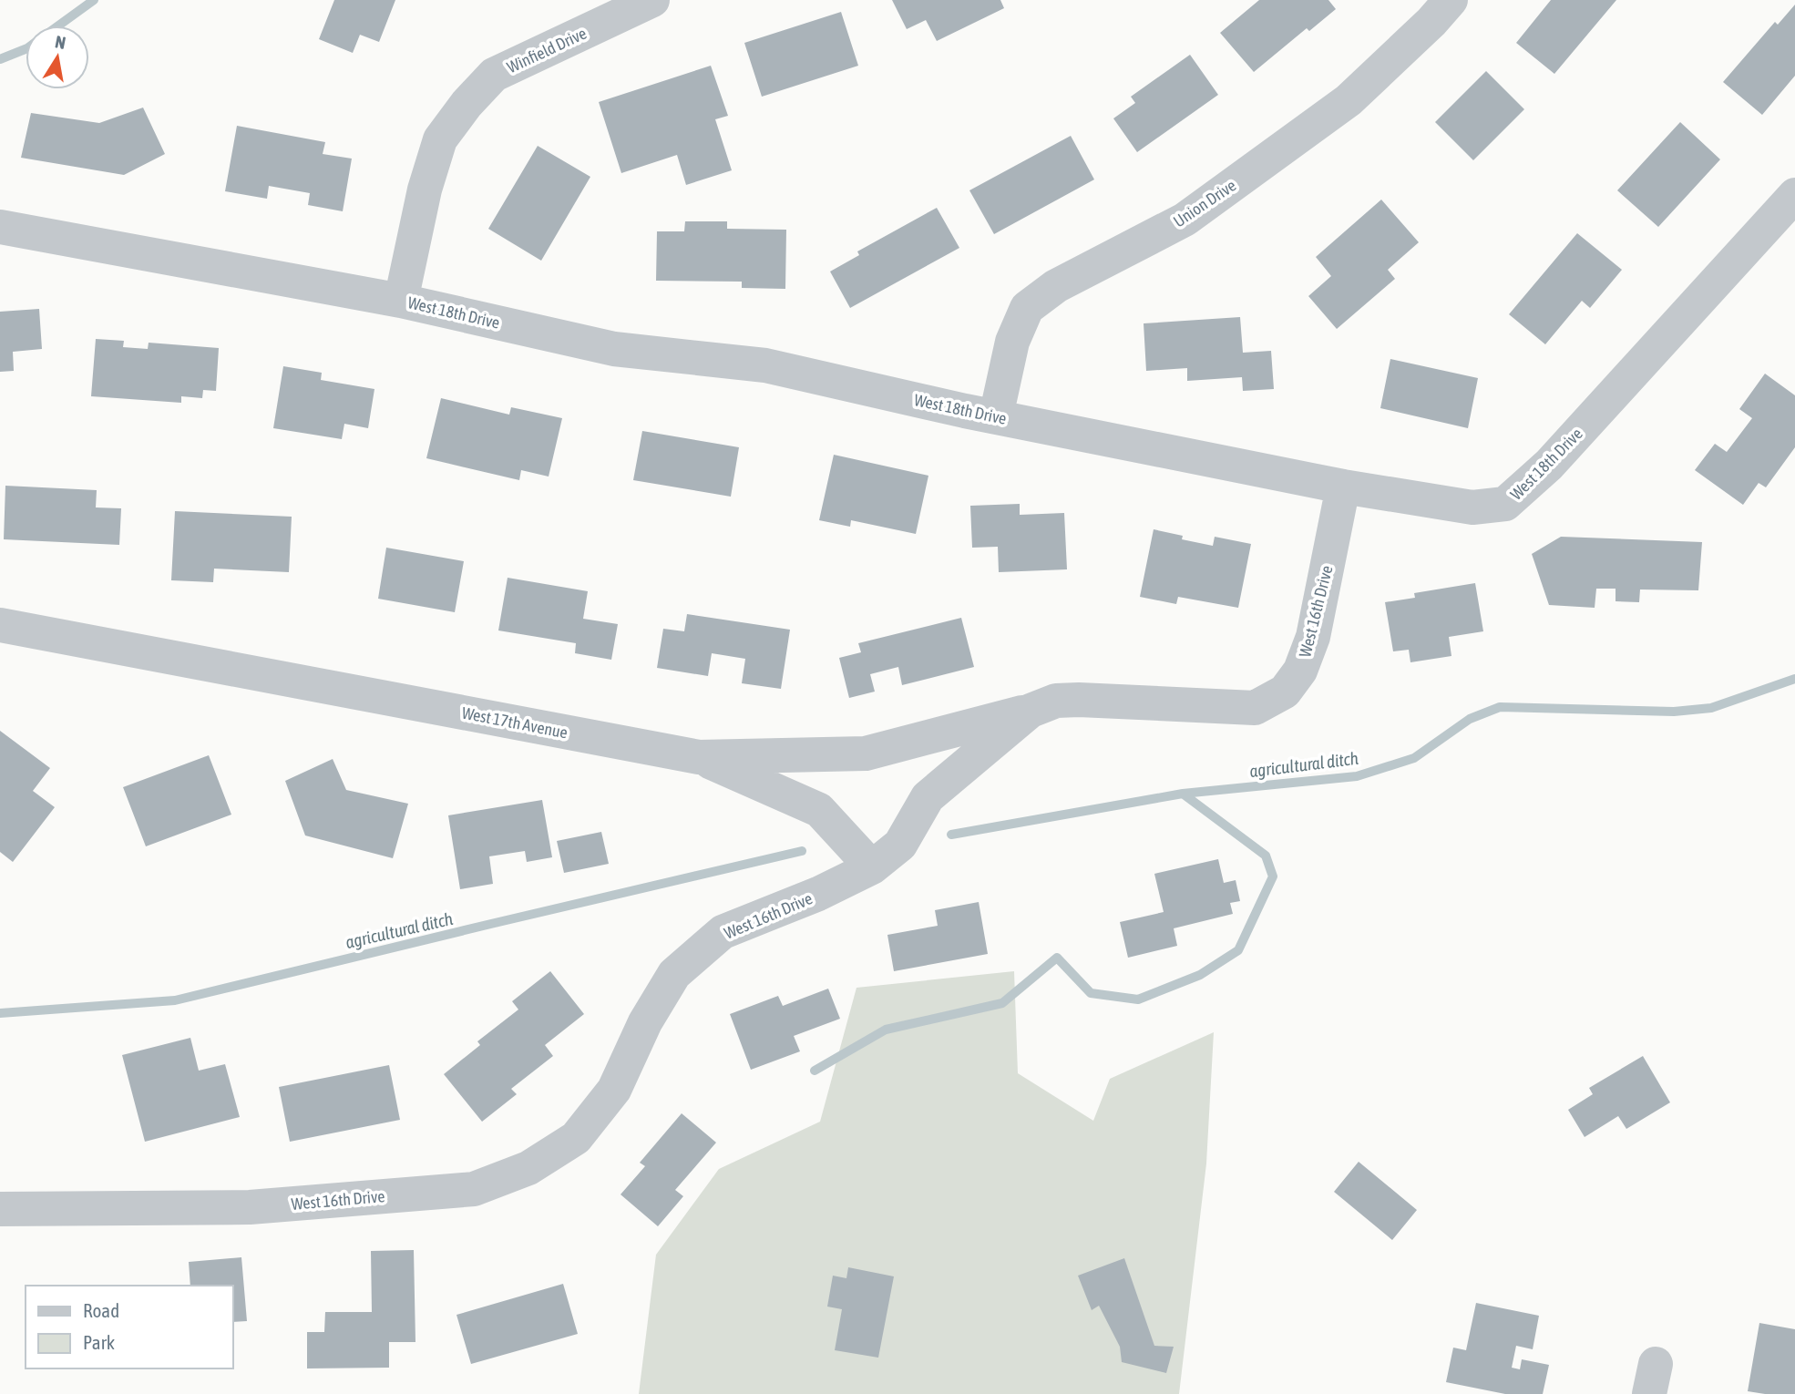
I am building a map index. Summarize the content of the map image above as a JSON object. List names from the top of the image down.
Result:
{
  "streets": {
    "street": [
      "Winfield Drive",
      "Union Drive",
      "West 18th Drive",
      "West 16th Drive",
      "West 17th Avenue"
    ]
  },
  "crossings": [
    ["Winfield Drive", "West 18th Drive"],
    ["Union Drive", "West 18th Drive"],
    ["West 18th Drive", "West 16th Drive"],
    ["West 16th Drive", "West 17th Avenue"]
  ],
  "water": ["agricultural ditch"],
  "legend": ["Road", "Park"],
  "north": "top"
}
